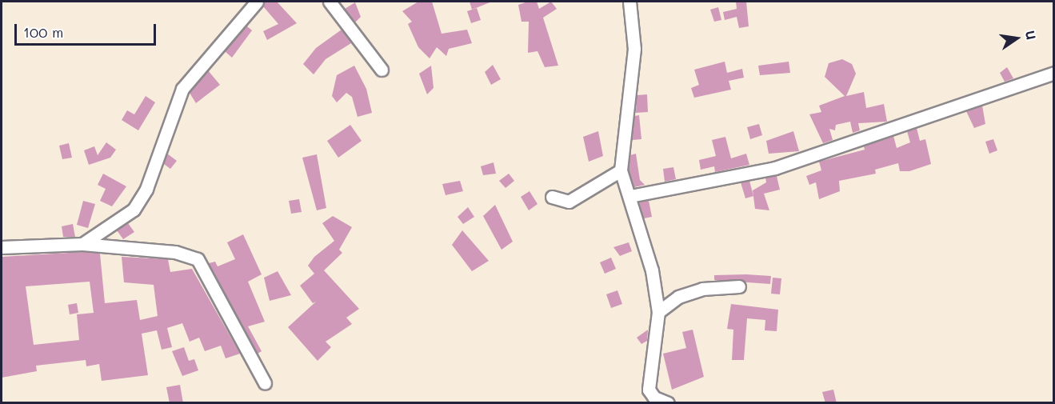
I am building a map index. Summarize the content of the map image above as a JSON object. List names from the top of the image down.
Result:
{
  "scale_bar": "100 m",
  "north": "right"
}
